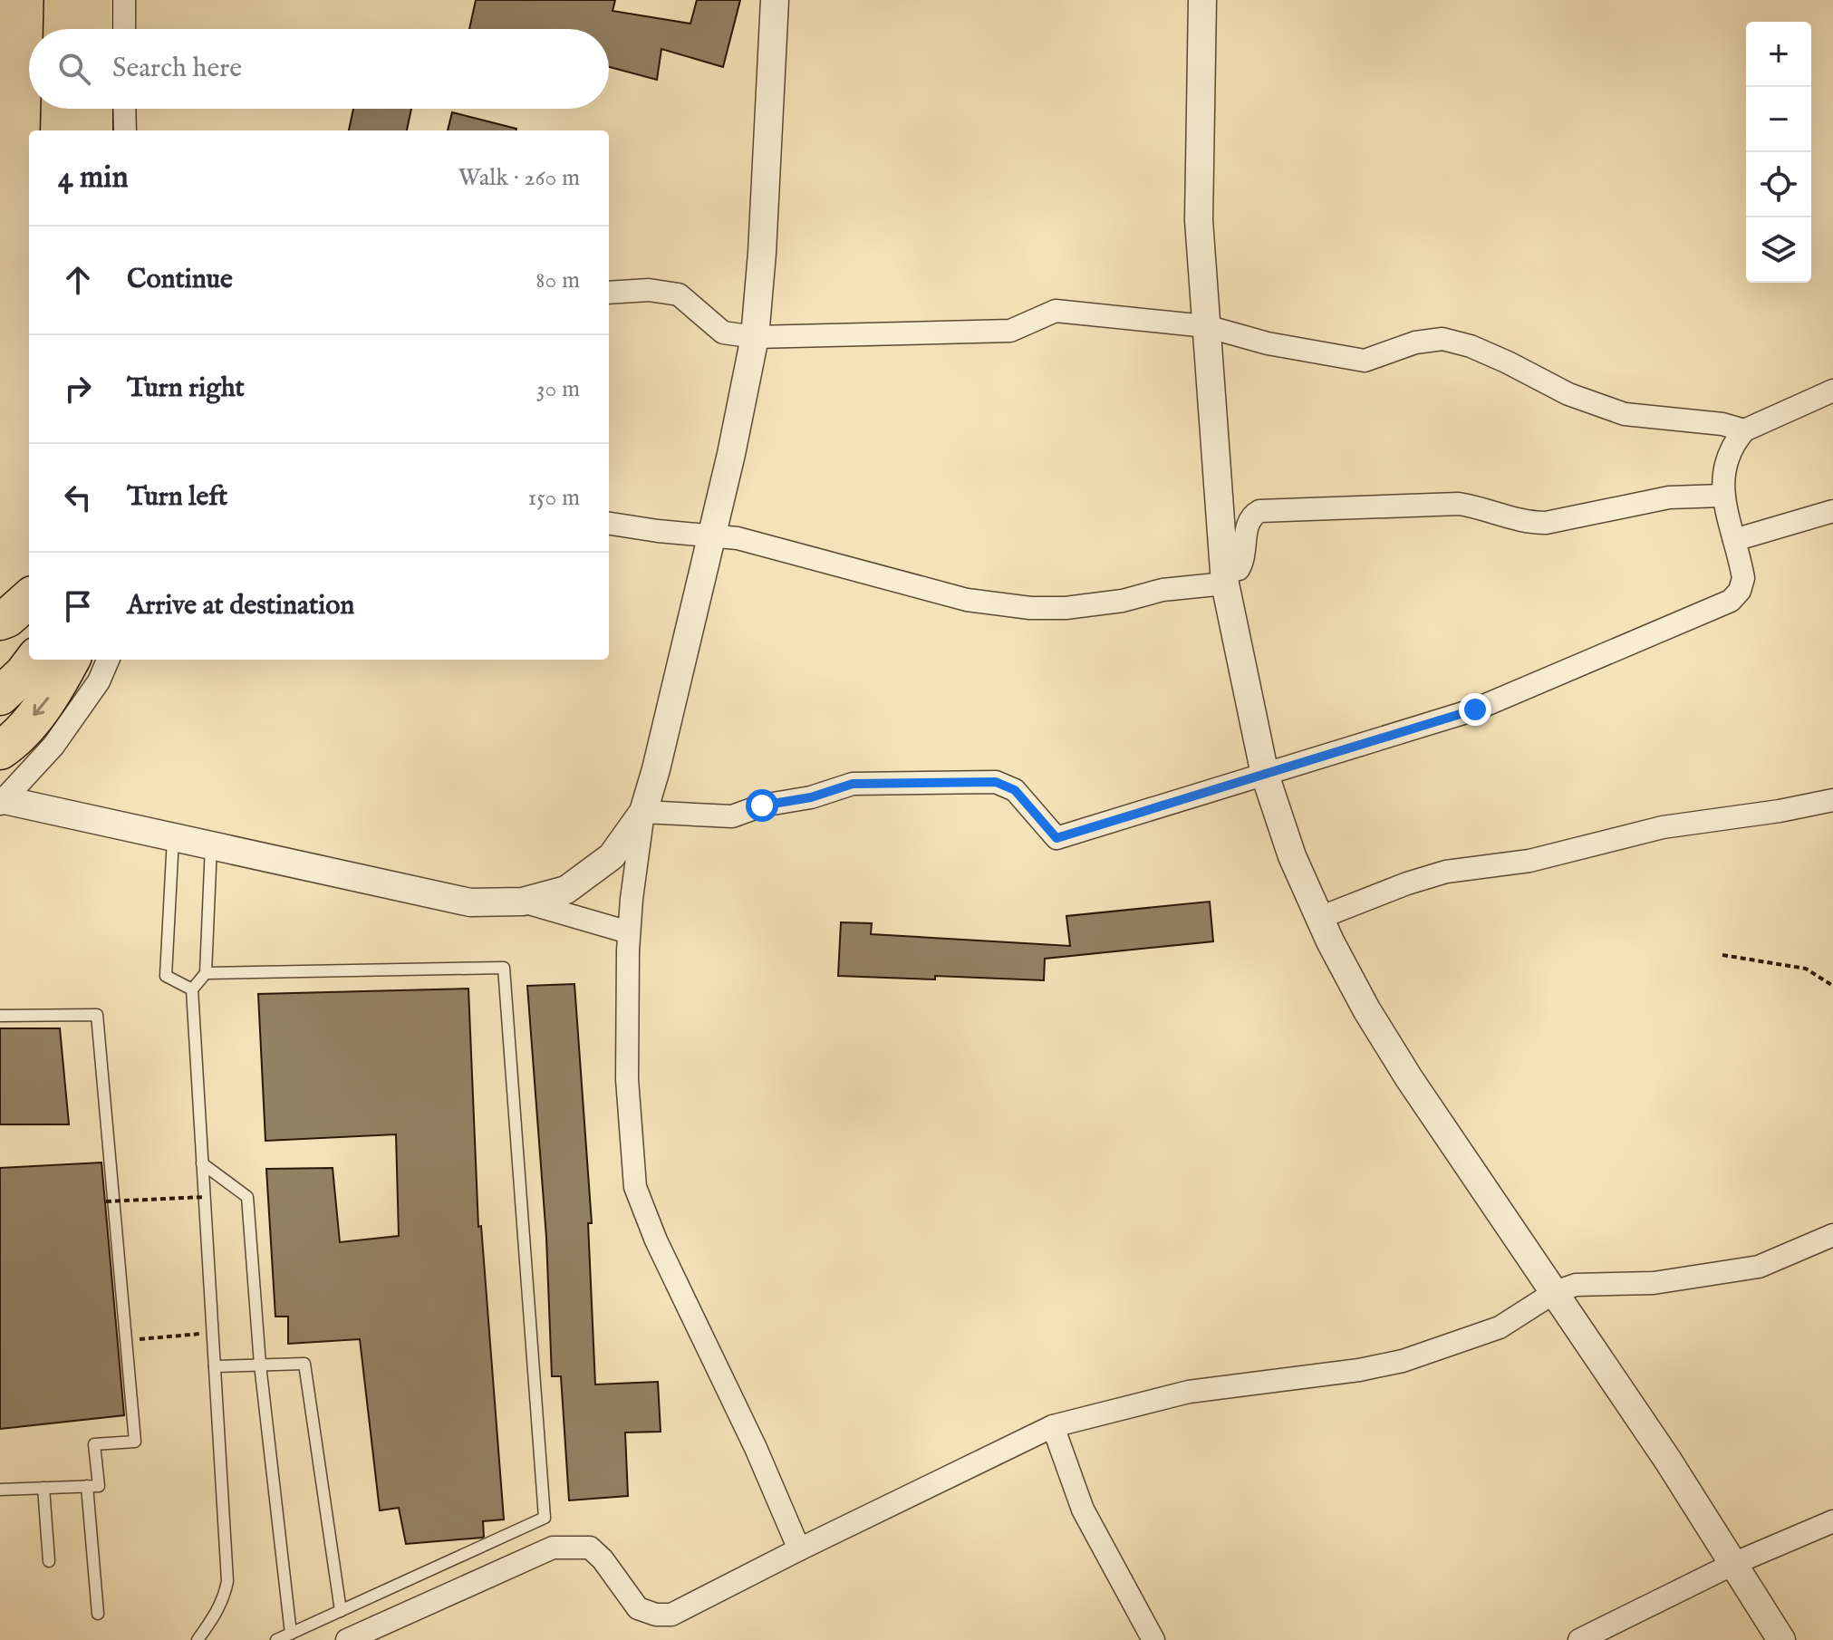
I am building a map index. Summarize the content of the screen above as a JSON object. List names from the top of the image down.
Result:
{
  "page": {
    "map_buttons": ["+", "−"],
    "search": "Search here",
    "heading": ["4 min", "Walk · 260 m"],
    "list": [
      ["Continue", "80 m"],
      ["Turn right", "30 m"],
      ["Turn left", "150 m"],
      "Arrive at destination"
    ]
  }
}
